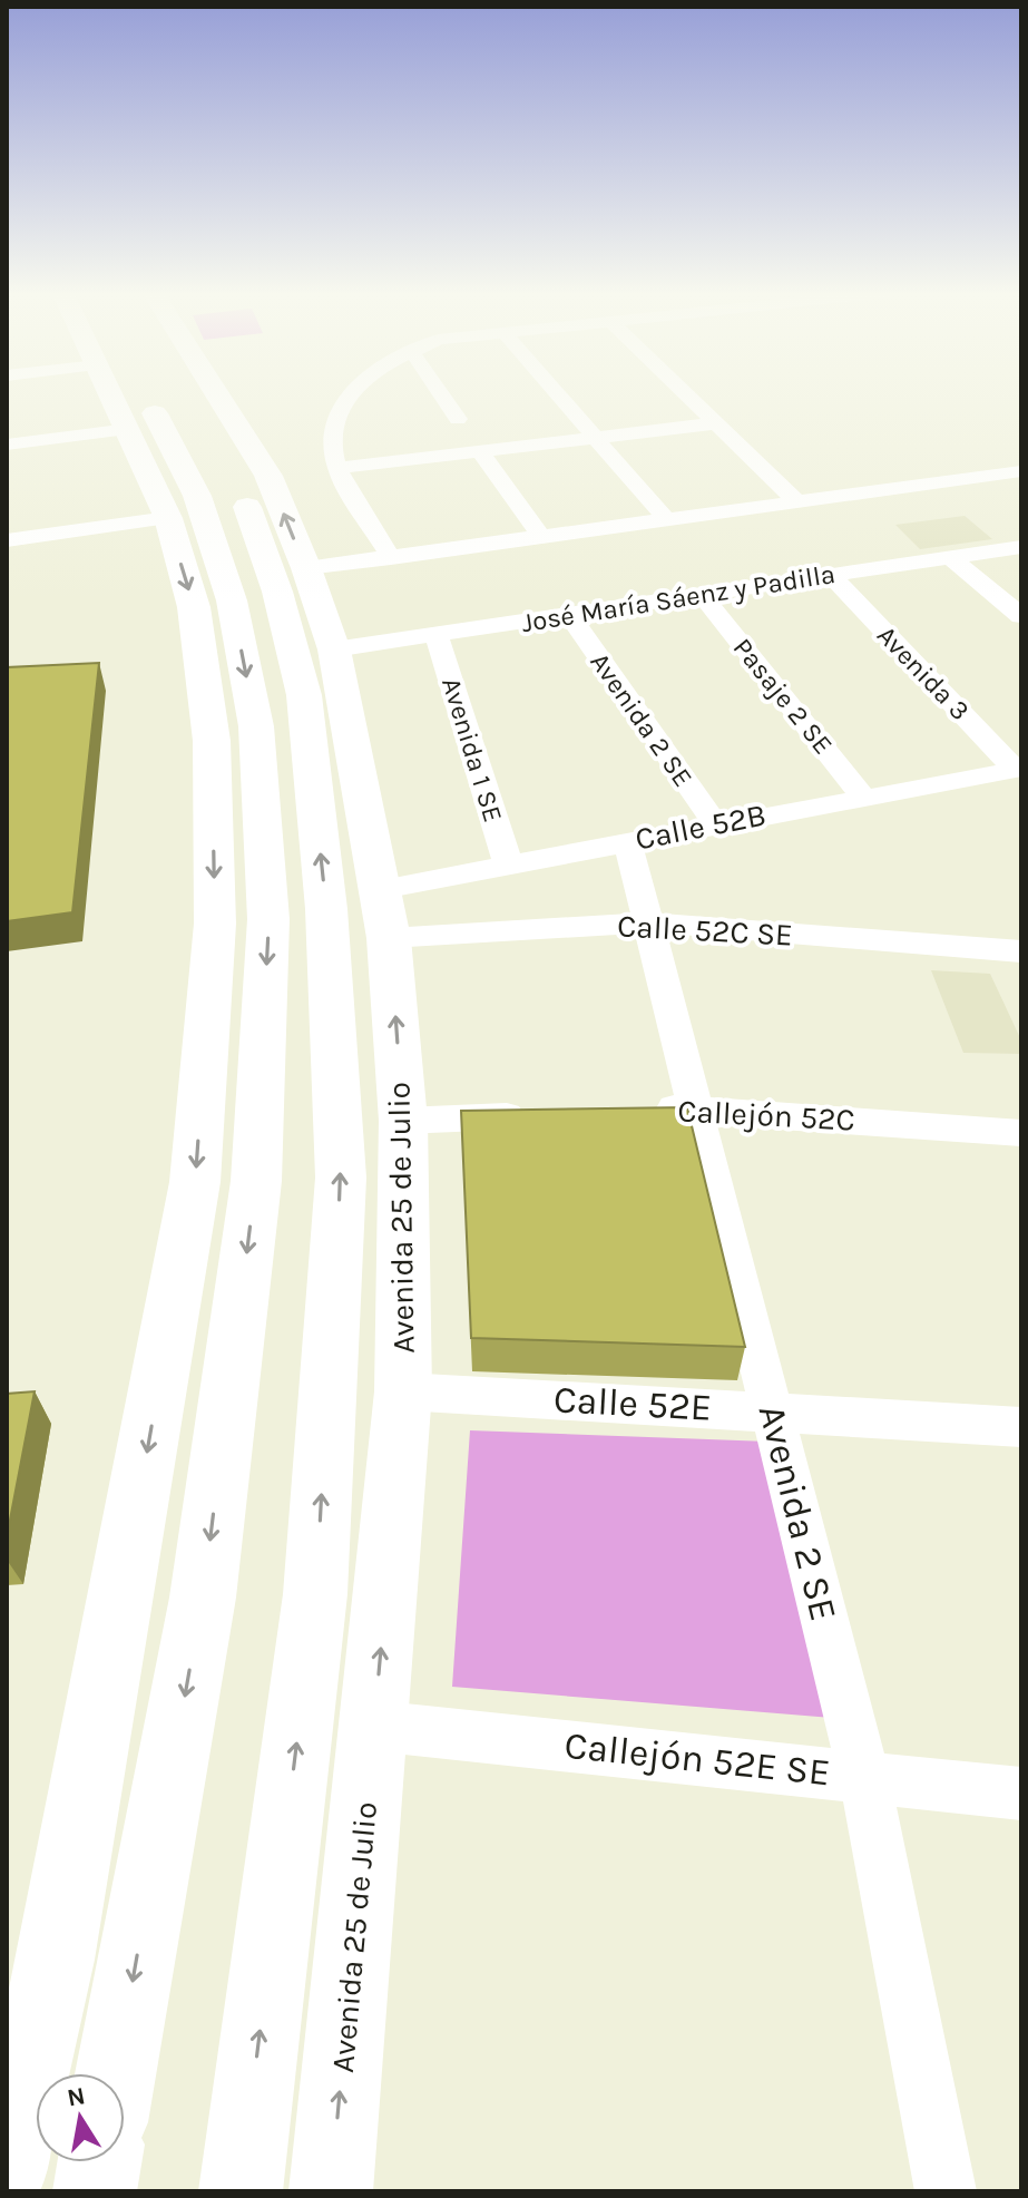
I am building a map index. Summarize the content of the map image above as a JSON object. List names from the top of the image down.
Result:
{
  "streets": {
    "main road": ["Avenida 25 de Julio"],
    "street": [
      "José María Sáenz y Padilla",
      "Avenida 3",
      "Pasaje 2 SE",
      "Avenida 2 SE",
      "Avenida 1 SE",
      "Calle 52B",
      "Calle 52C SE",
      "Callejón 52C",
      "Calle 52E",
      "Callejón 52E SE"
    ]
  },
  "crossings": [
    ["José María Sáenz y Padilla", "Avenida 3"],
    ["José María Sáenz y Padilla", "Pasaje 2 SE"],
    ["José María Sáenz y Padilla", "Avenida 2 SE"],
    ["José María Sáenz y Padilla", "Avenida 1 SE"],
    ["José María Sáenz y Padilla", "Avenida 25 de Julio"],
    ["Avenida 3", "Calle 52B"],
    ["Pasaje 2 SE", "Calle 52B"],
    ["Avenida 2 SE", "Calle 52B"],
    ["Avenida 2 SE", "Calle 52C SE"],
    ["Avenida 2 SE", "Callejón 52C"],
    ["Avenida 2 SE", "Calle 52E"],
    ["Avenida 2 SE", "Callejón 52E SE"],
    ["Avenida 1 SE", "Calle 52B"],
    ["Calle 52B", "Calle 52C SE"],
    ["Calle 52B", "Avenida 25 de Julio"],
    ["Calle 52C SE", "Avenida 25 de Julio"],
    ["Avenida 25 de Julio", "Calle 52E"],
    ["Avenida 25 de Julio", "Callejón 52E SE"]
  ],
  "north": "top"
}
